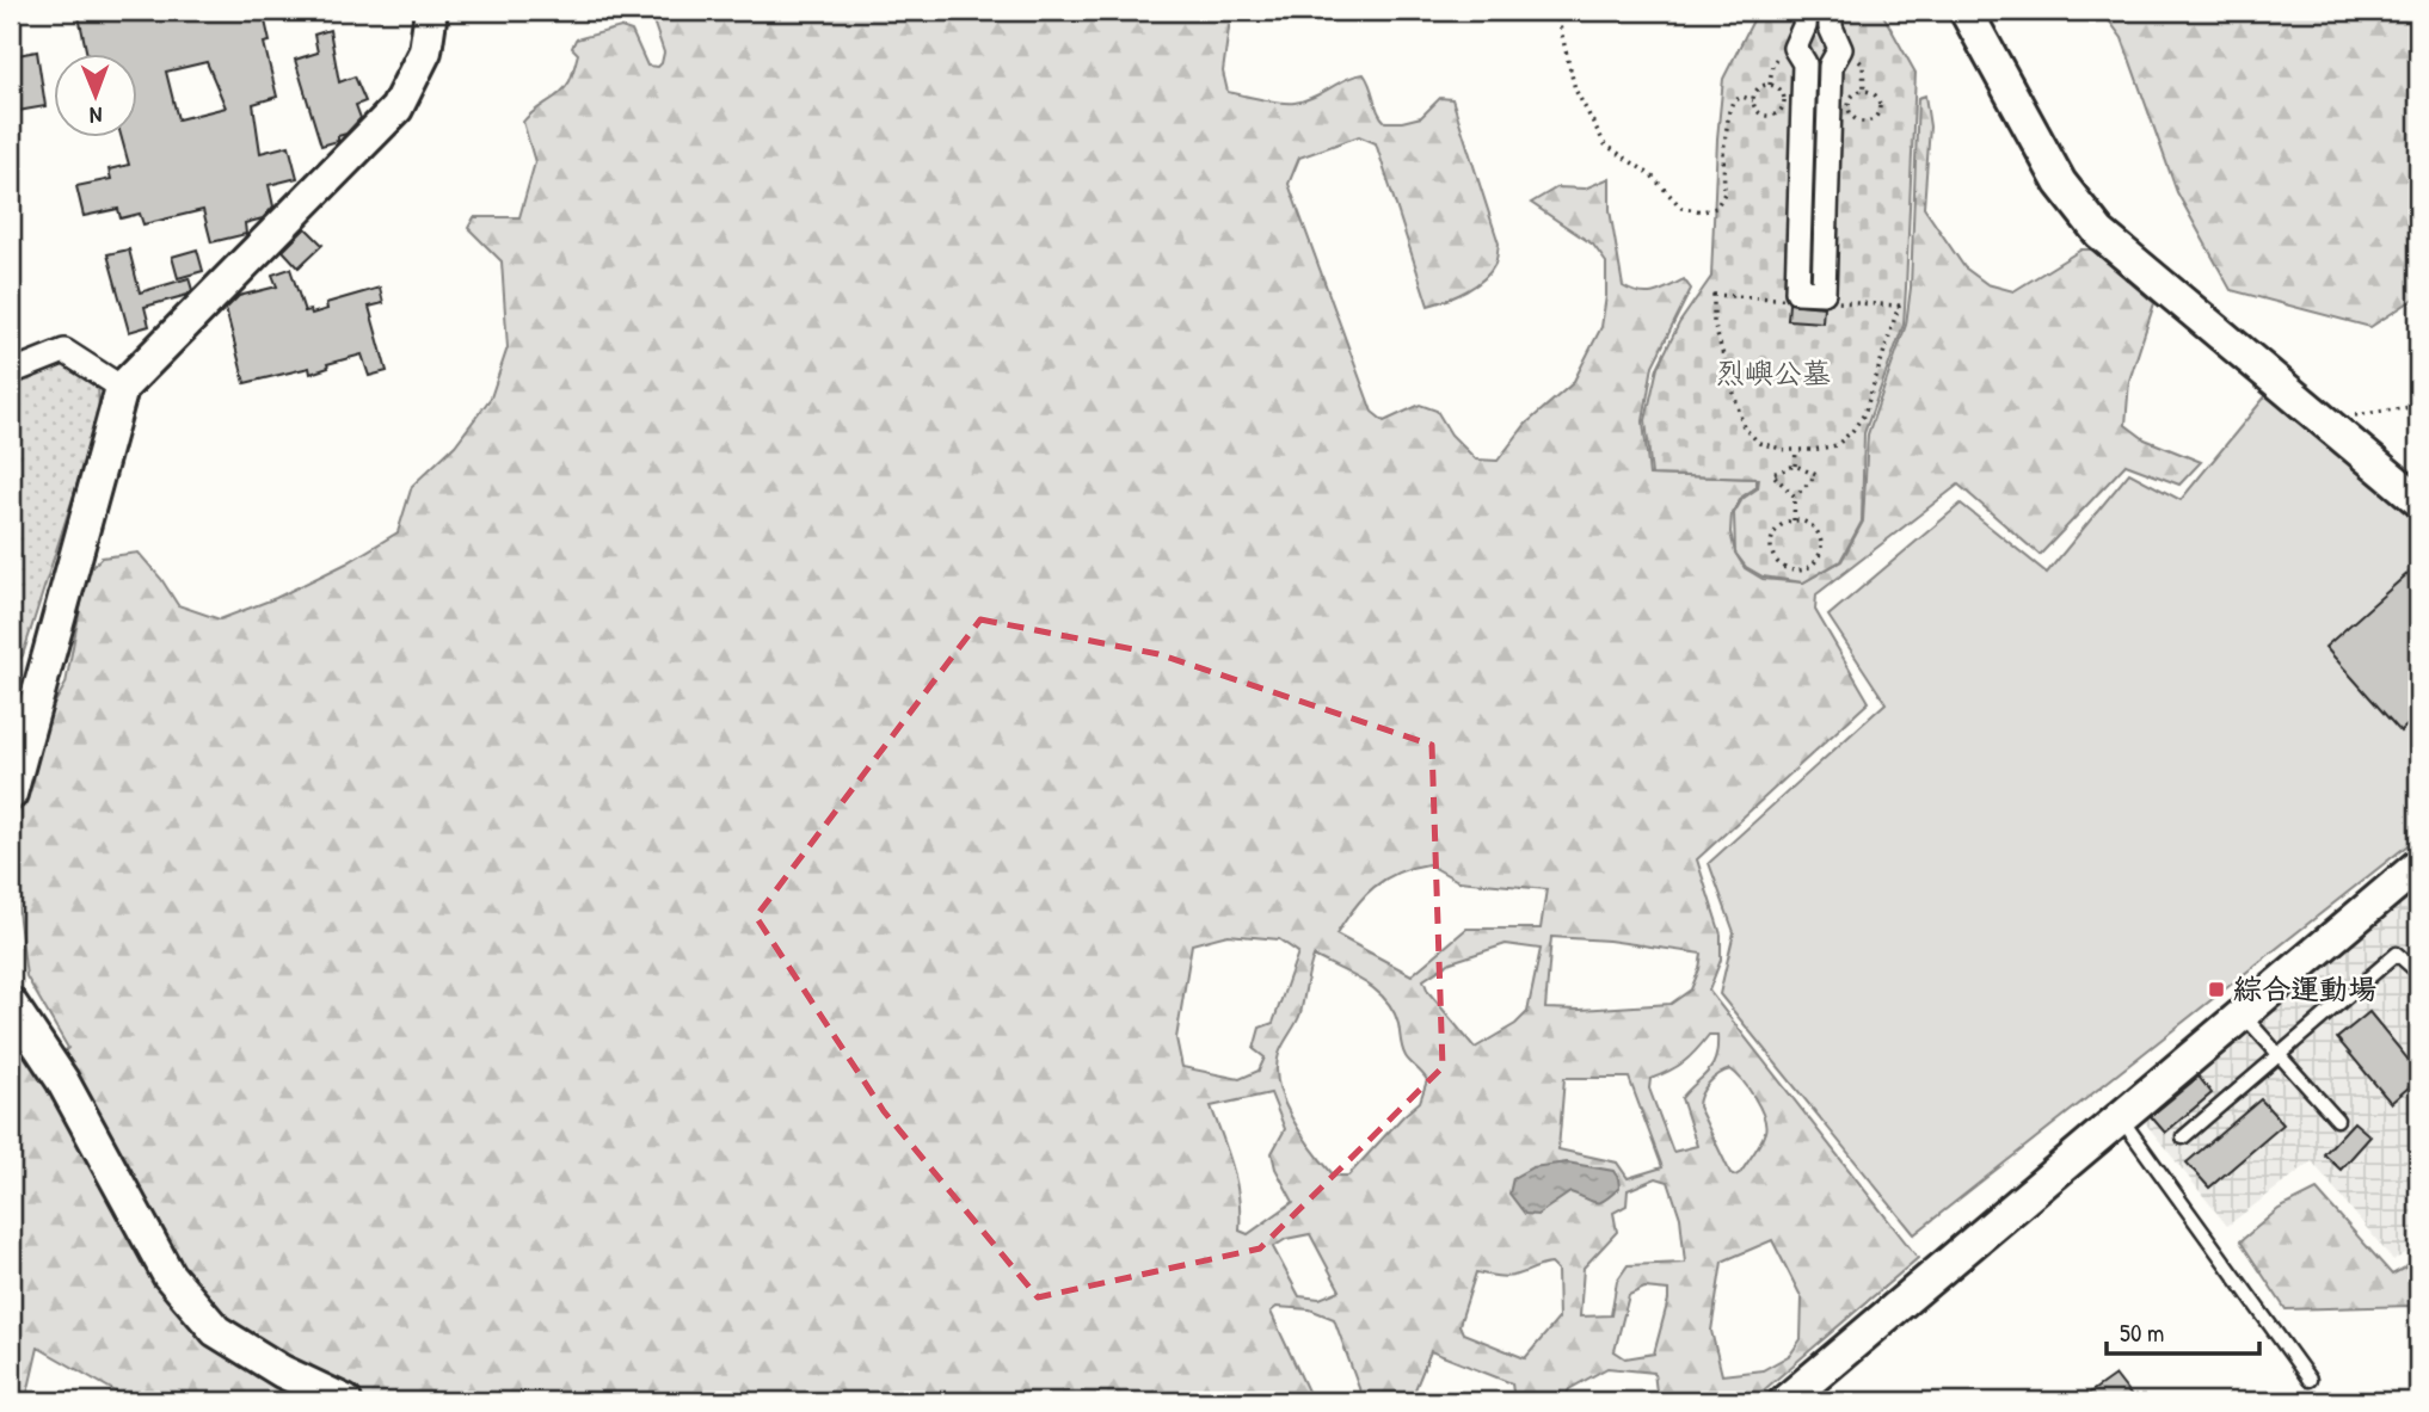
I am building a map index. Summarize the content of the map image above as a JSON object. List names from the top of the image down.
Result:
{
  "parks": ["烈嶼公墓"],
  "places": {
    "transit": ["綜合運動場"]
  },
  "scale_bar": "50 m",
  "north": "bottom"
}
